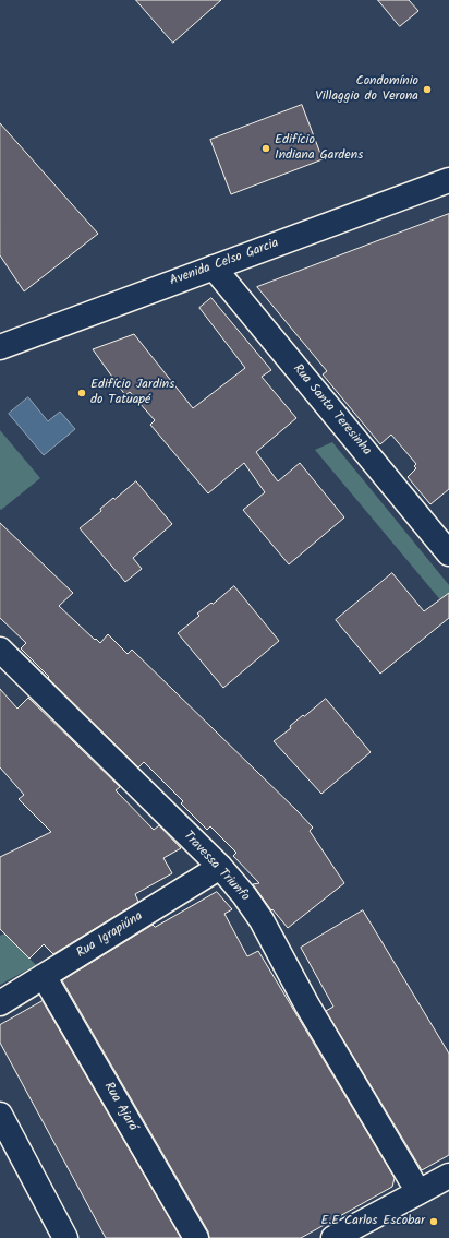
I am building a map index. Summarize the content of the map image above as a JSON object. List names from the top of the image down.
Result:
{
  "streets": {
    "street": [
      "Avenida Celso Garcia",
      "Rua Santa Teresinha",
      "Travessa Triunfo",
      "Rua Igrapiúna",
      "Rua Ajará"
    ]
  },
  "crossings": [
    ["Avenida Celso Garcia", "Rua Santa Teresinha"],
    ["Travessa Triunfo", "Rua Igrapiúna"],
    ["Rua Igrapiúna", "Rua Ajará"]
  ],
  "places": [
    "Condomínio Villaggio do Verona",
    "Edifício Indiana Gardens",
    "Edifício Jardins do Tatuapé",
    "E.E Carlos Escobar"
  ]
}
